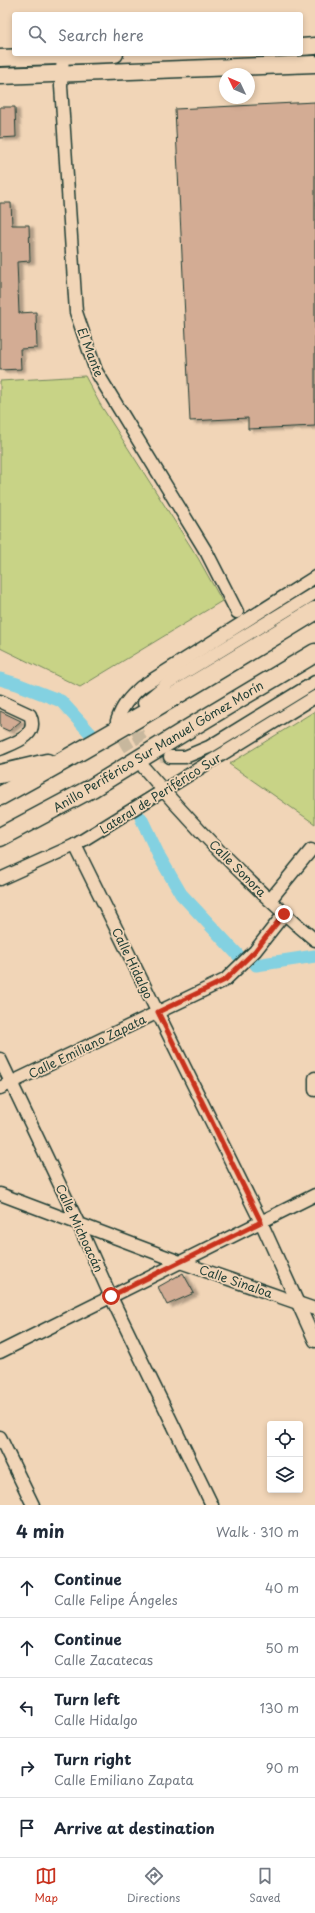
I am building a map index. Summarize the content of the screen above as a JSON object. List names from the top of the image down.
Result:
{
  "streets": {
    "highway": ["Anillo Periférico Sur Manuel Gómez Morín"],
    "street": [
      "El Mante",
      "Lateral de Periférico Sur",
      "Calle Sonora",
      "Calle Hidalgo",
      "Calle Emiliano Zapata",
      "Calle Michoacán",
      "Calle Sinaloa"
    ]
  },
  "crossings": [
    ["Lateral de Periférico Sur", "Calle Sonora"],
    ["Lateral de Periférico Sur", "Calle Hidalgo"],
    ["Calle Sonora", "Calle Emiliano Zapata"],
    ["Calle Hidalgo", "Calle Emiliano Zapata"],
    ["Calle Hidalgo", "Calle Sinaloa"],
    ["Calle Emiliano Zapata", "Calle Michoacán"],
    ["Calle Michoacán", "Calle Sinaloa"]
  ],
  "north": "top left",
  "page": {
    "search": "Search here",
    "heading": ["4 min", "Walk · 310 m"],
    "list": [
      ["Continue", "Calle Felipe Ángeles", "40 m"],
      ["Continue", "Calle Zacatecas", "50 m"],
      ["Turn left", "Calle Hidalgo", "130 m"],
      ["Turn right", "Calle Emiliano Zapata", "90 m"],
      "Arrive at destination"
    ],
    "nav": ["Map", "Directions", "Saved"]
  }
}
